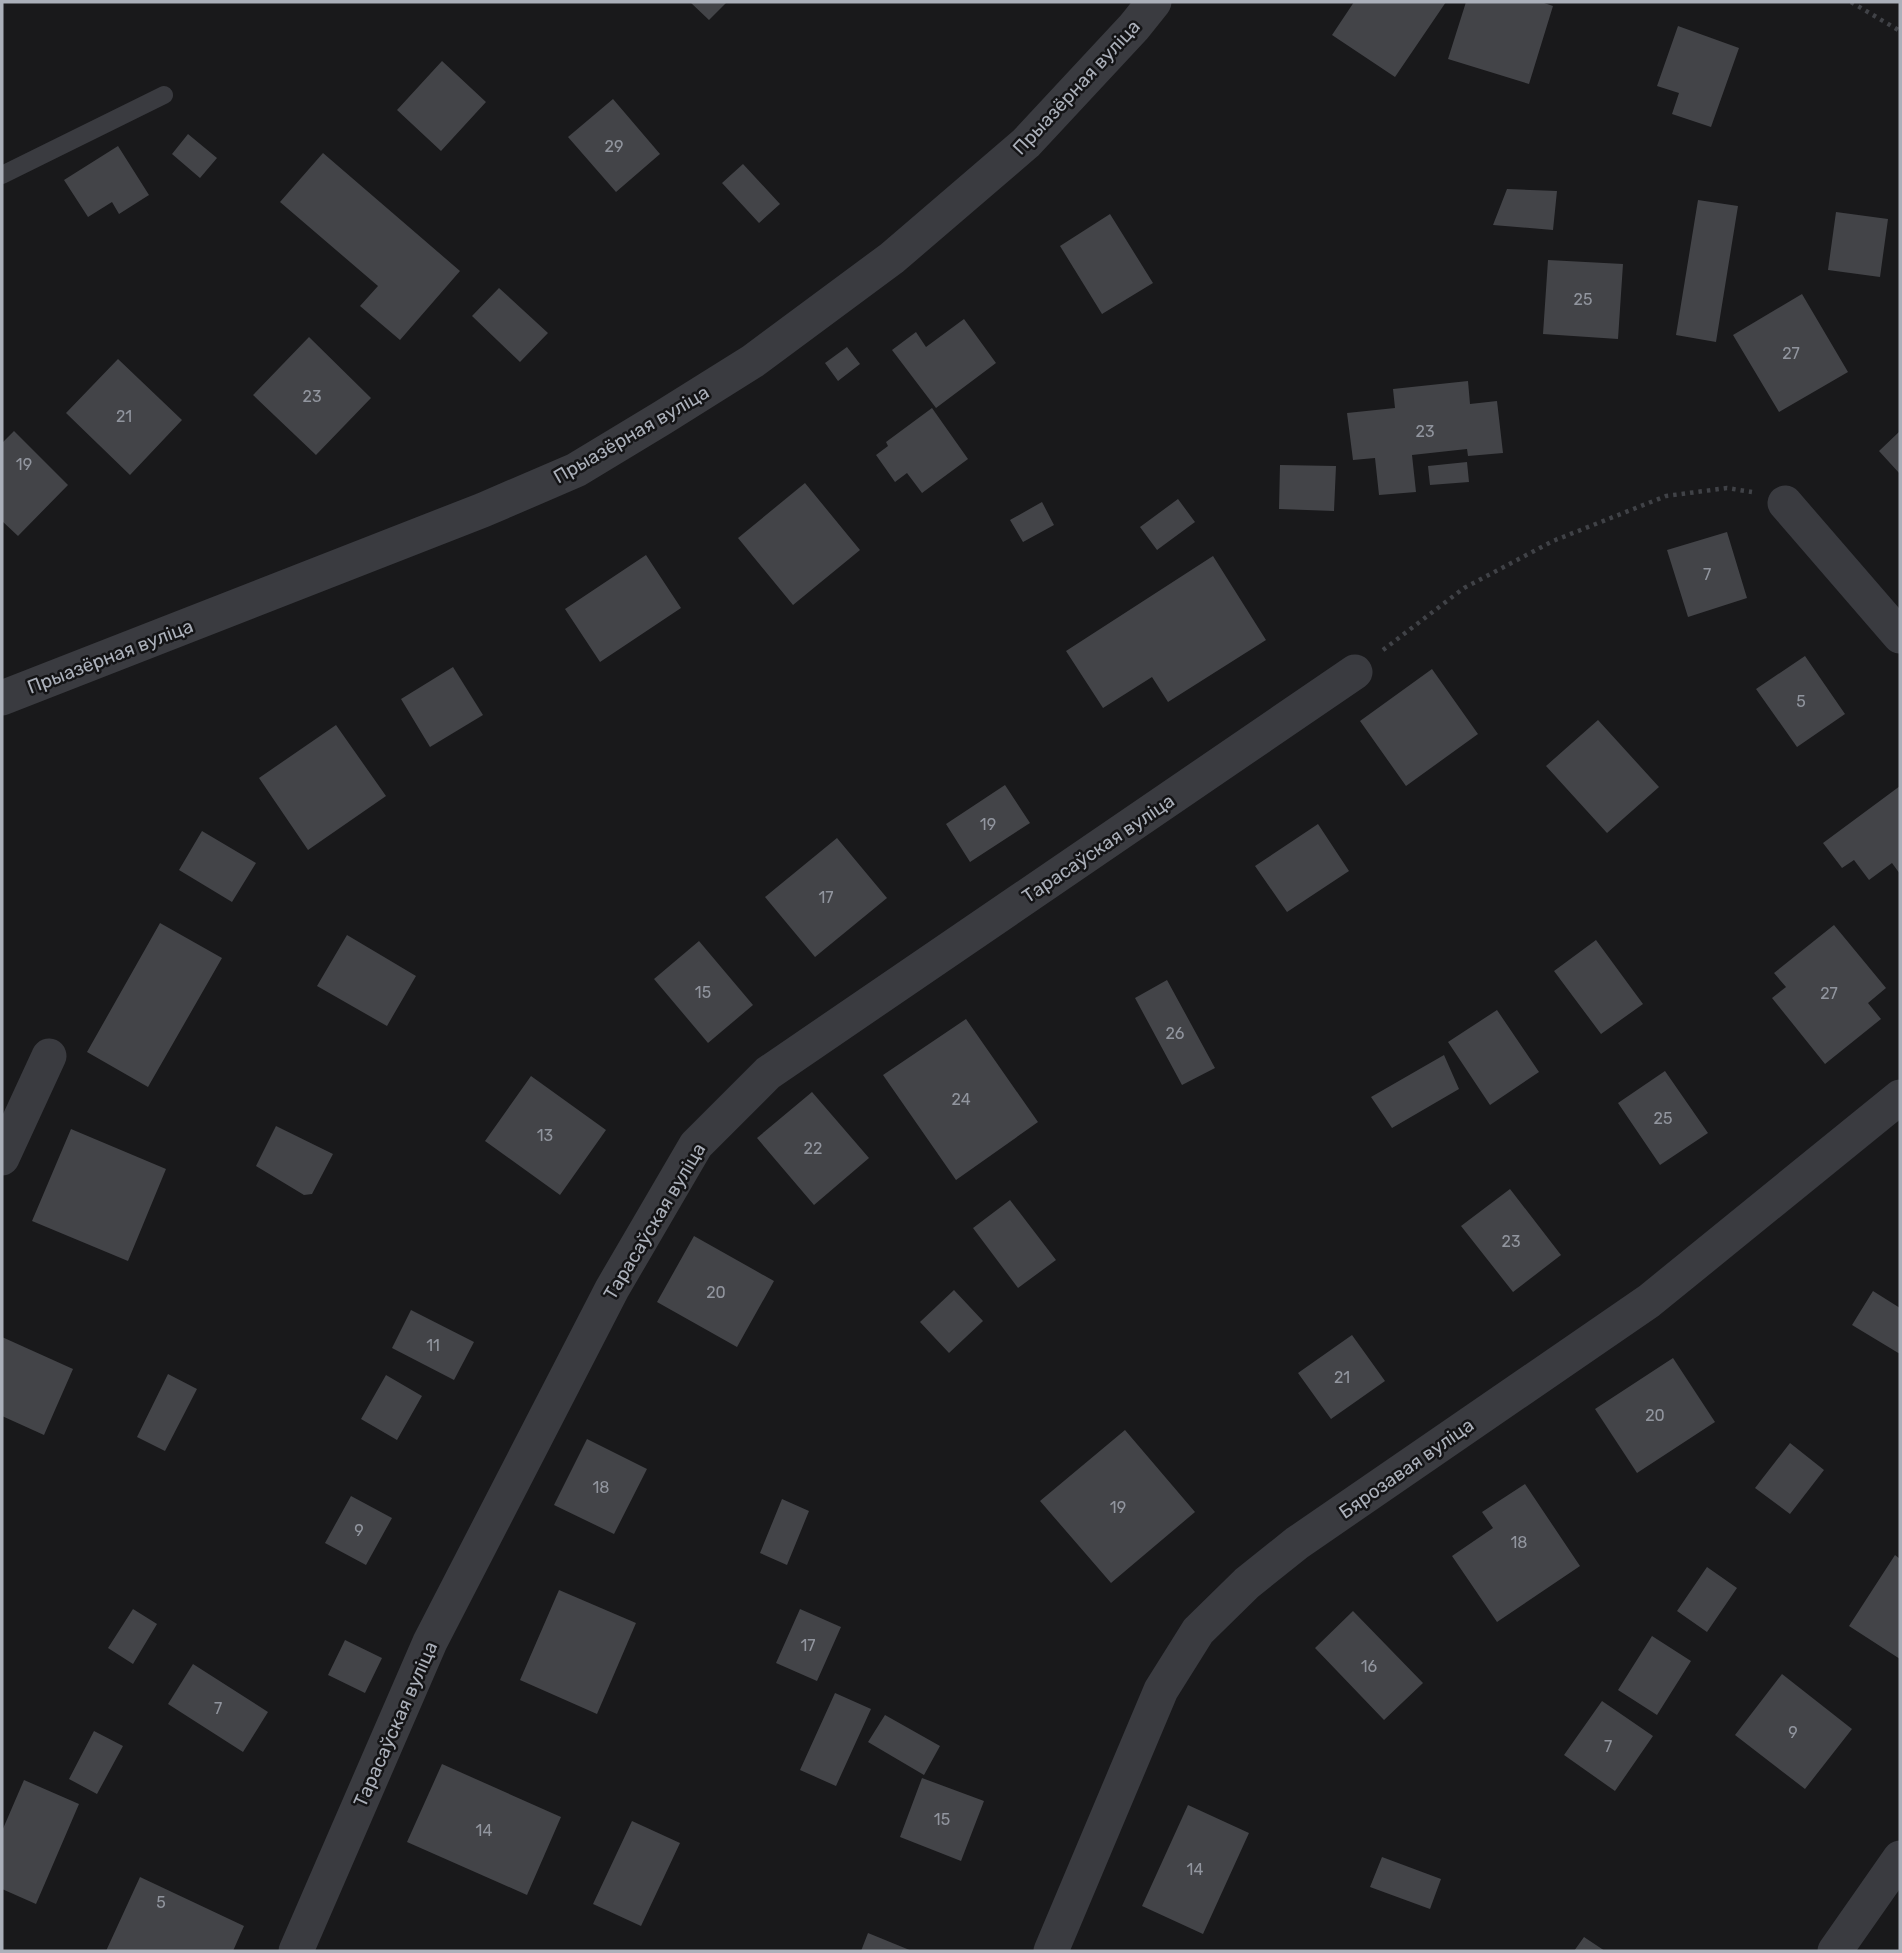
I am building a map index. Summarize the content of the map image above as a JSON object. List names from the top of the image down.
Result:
{
  "streets": {
    "street": ["Прыазёрная вуліца", "Тарасаўская вуліца", "Бярозавая вуліца"]
  },
  "house_numbers": [
    "29",
    "25",
    "27",
    "23",
    "21",
    "23",
    "19",
    "7",
    "5",
    "19",
    "17",
    "15",
    "27",
    "26",
    "24",
    "25",
    "13",
    "22",
    "23",
    "20",
    "11",
    "21",
    "20",
    "18",
    "19",
    "9",
    "18",
    "17",
    "16",
    "7",
    "9",
    "7",
    "15",
    "14",
    "14",
    "5"
  ]
}
